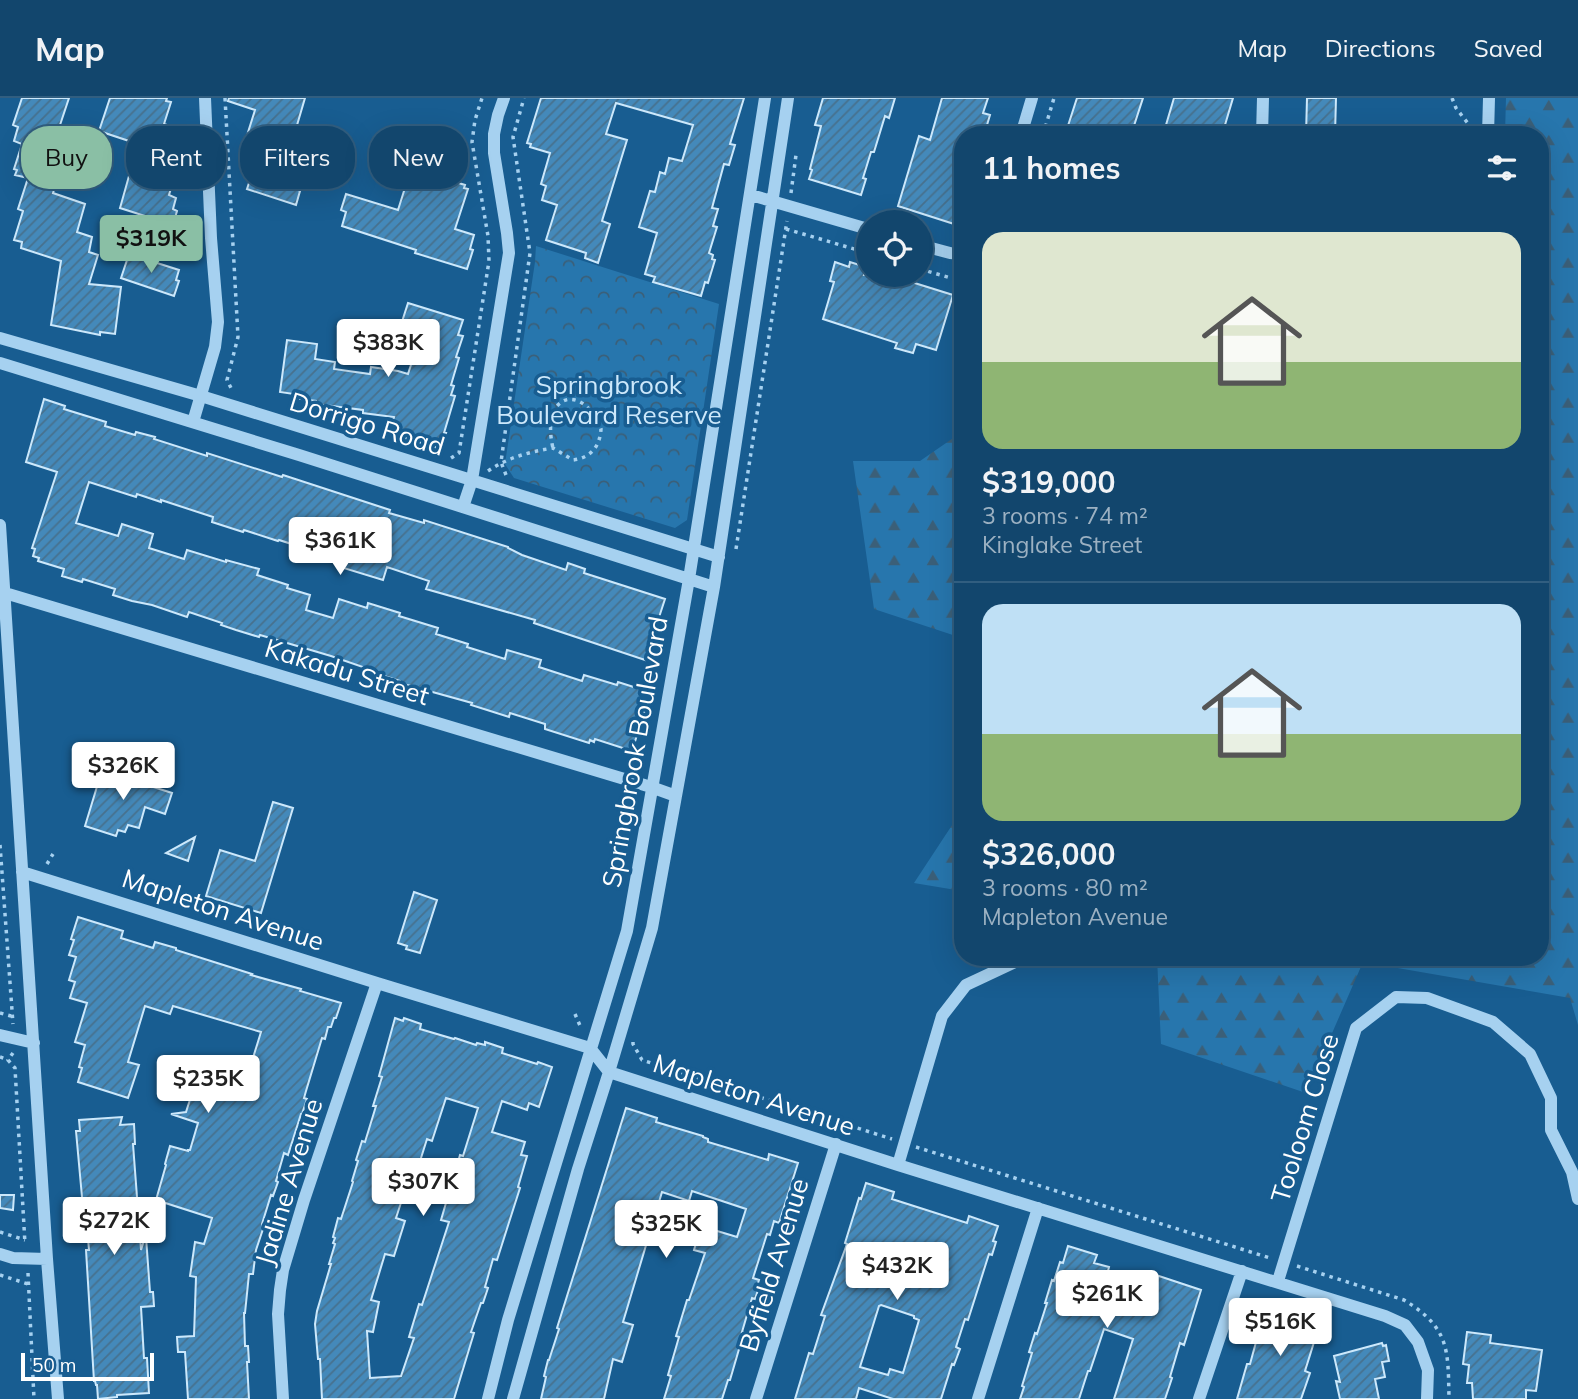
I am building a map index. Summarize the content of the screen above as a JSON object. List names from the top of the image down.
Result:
{
  "streets": {
    "street": [
      "Dorrigo Road",
      "Kakadu Street",
      "Springbrook Boulevard",
      "Mapleton Avenue",
      "Tooloom Close",
      "Jadine Avenue",
      "Byfield Avenue"
    ]
  },
  "crossings": [
    ["Dorrigo Road", "Springbrook Boulevard"],
    ["Kakadu Street", "Springbrook Boulevard"],
    ["Springbrook Boulevard", "Mapleton Avenue"],
    ["Mapleton Avenue", "Tooloom Close"],
    ["Mapleton Avenue", "Jadine Avenue"],
    ["Mapleton Avenue", "Byfield Avenue"]
  ],
  "parks": ["Springbrook Boulevard Reserve"],
  "scale_bar": "50 m",
  "page": {
    "header": "Map",
    "nav": ["Map", "Directions", "Saved"],
    "chip": [
      "Buy",
      "Rent",
      "Filters",
      "New"
    ],
    "heading": "11 homes",
    "list": [
      {
        "name": "$319,000",
        "note": "3 rooms · 74 m² · Kinglake Street"
      },
      {
        "name": "$326,000",
        "note": "3 rooms · 80 m² · Mapleton Avenue"
      }
    ],
    "price": [
      "$319K",
      "$383K",
      "$361K",
      "$326K",
      "$235K",
      "$307K",
      "$272K",
      "$325K",
      "$432K",
      "$261K",
      "$516K"
    ],
    "scale": "50 m"
  }
}
